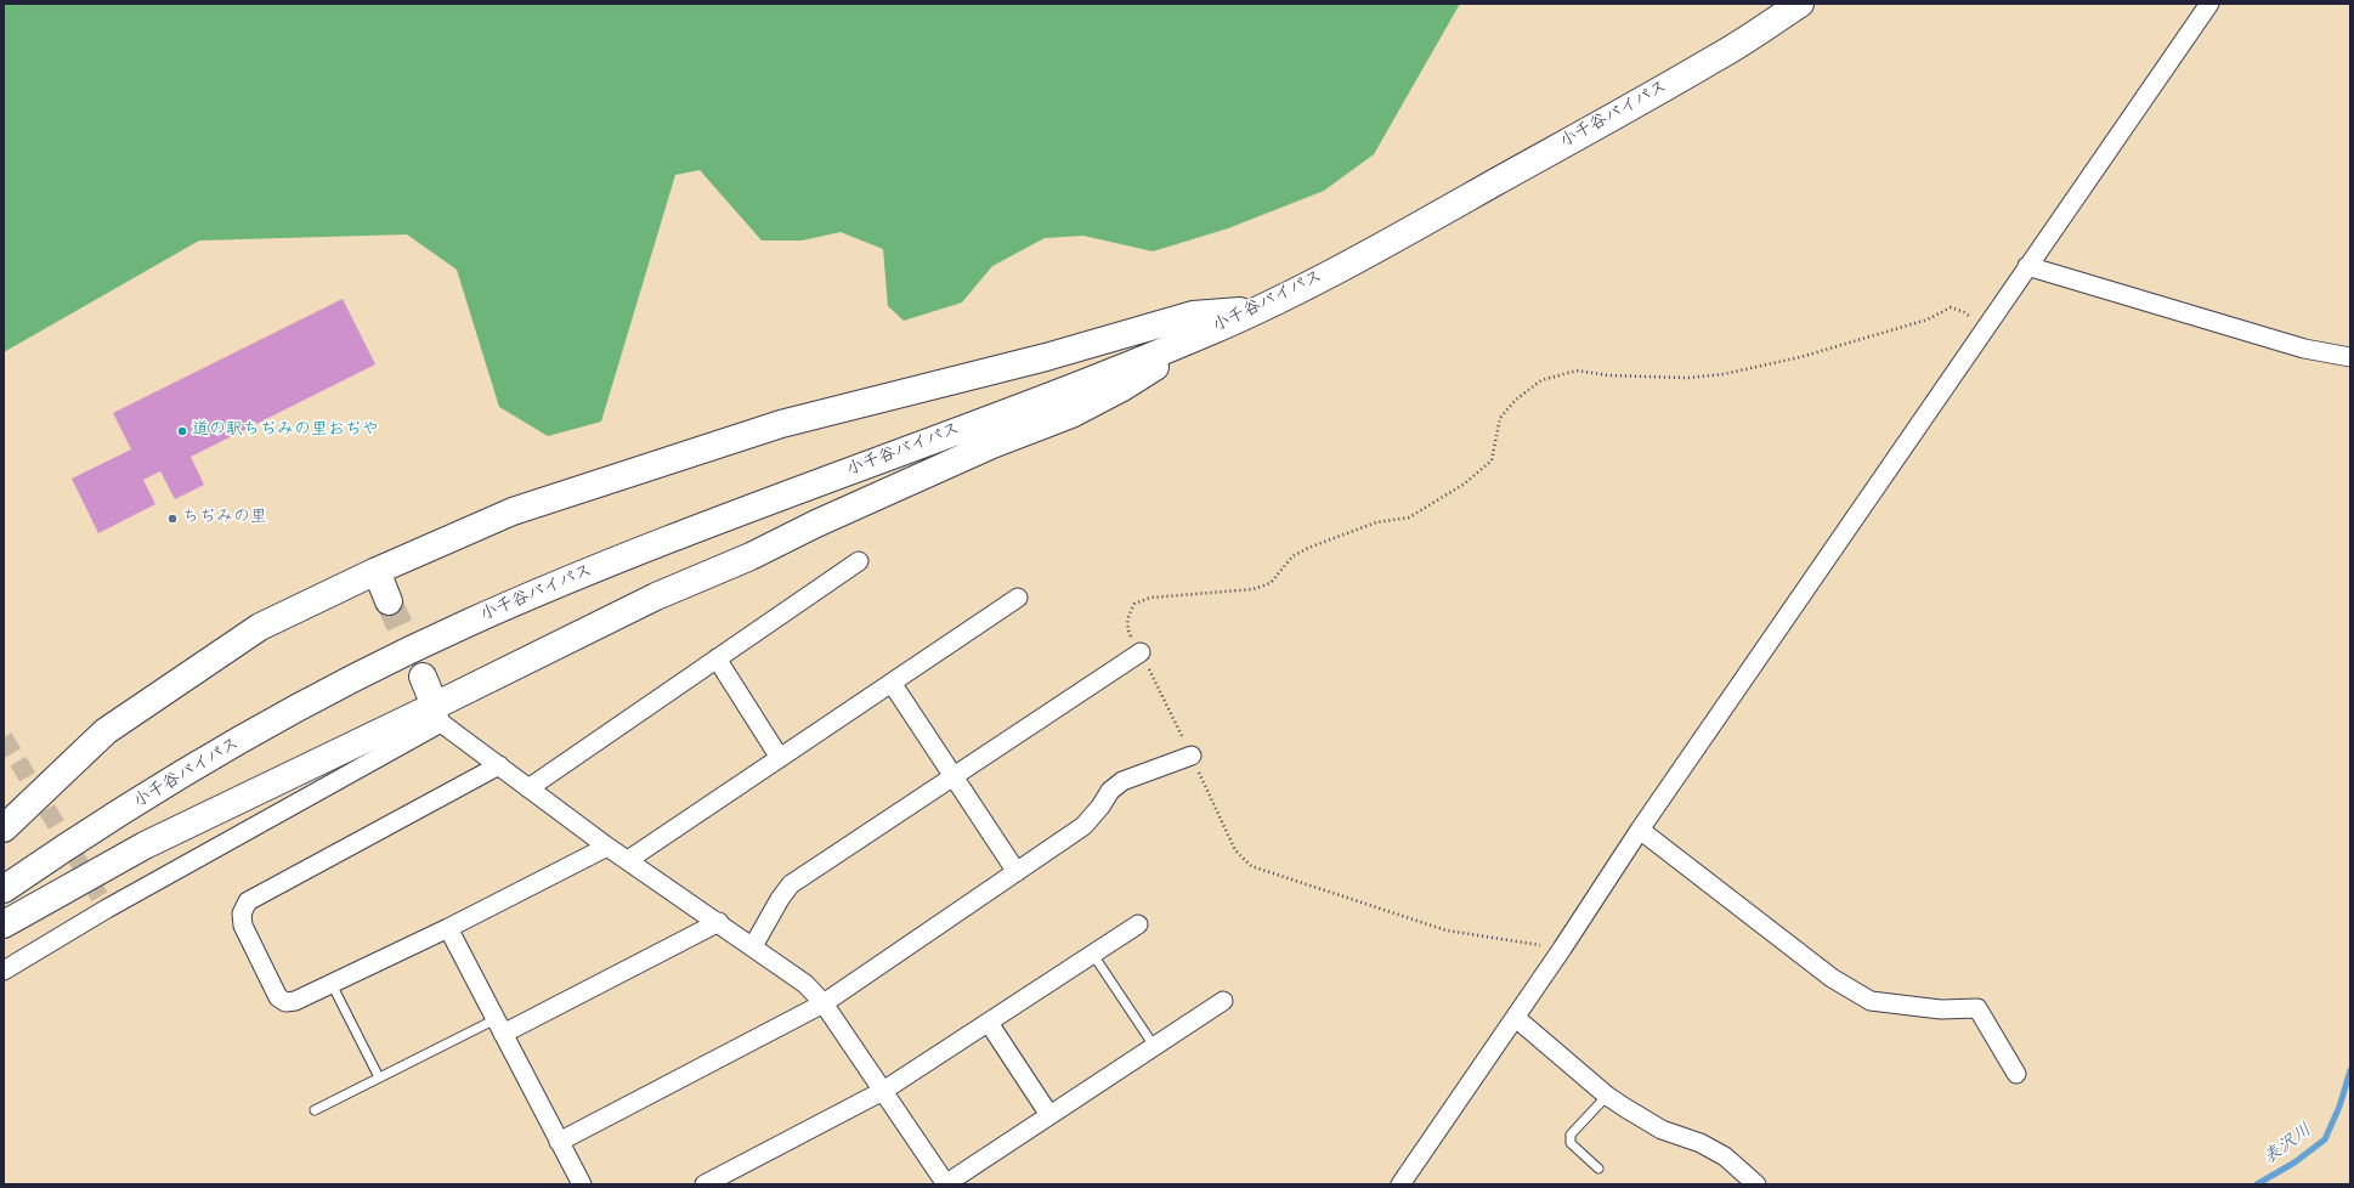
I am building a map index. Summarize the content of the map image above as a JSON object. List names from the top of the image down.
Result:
{
  "streets": {
    "highway": ["小千谷バイパス"]
  },
  "water": ["表沢川"],
  "places": ["道の駅ちぢみの里おぢや", "ちぢみの里"]
}
